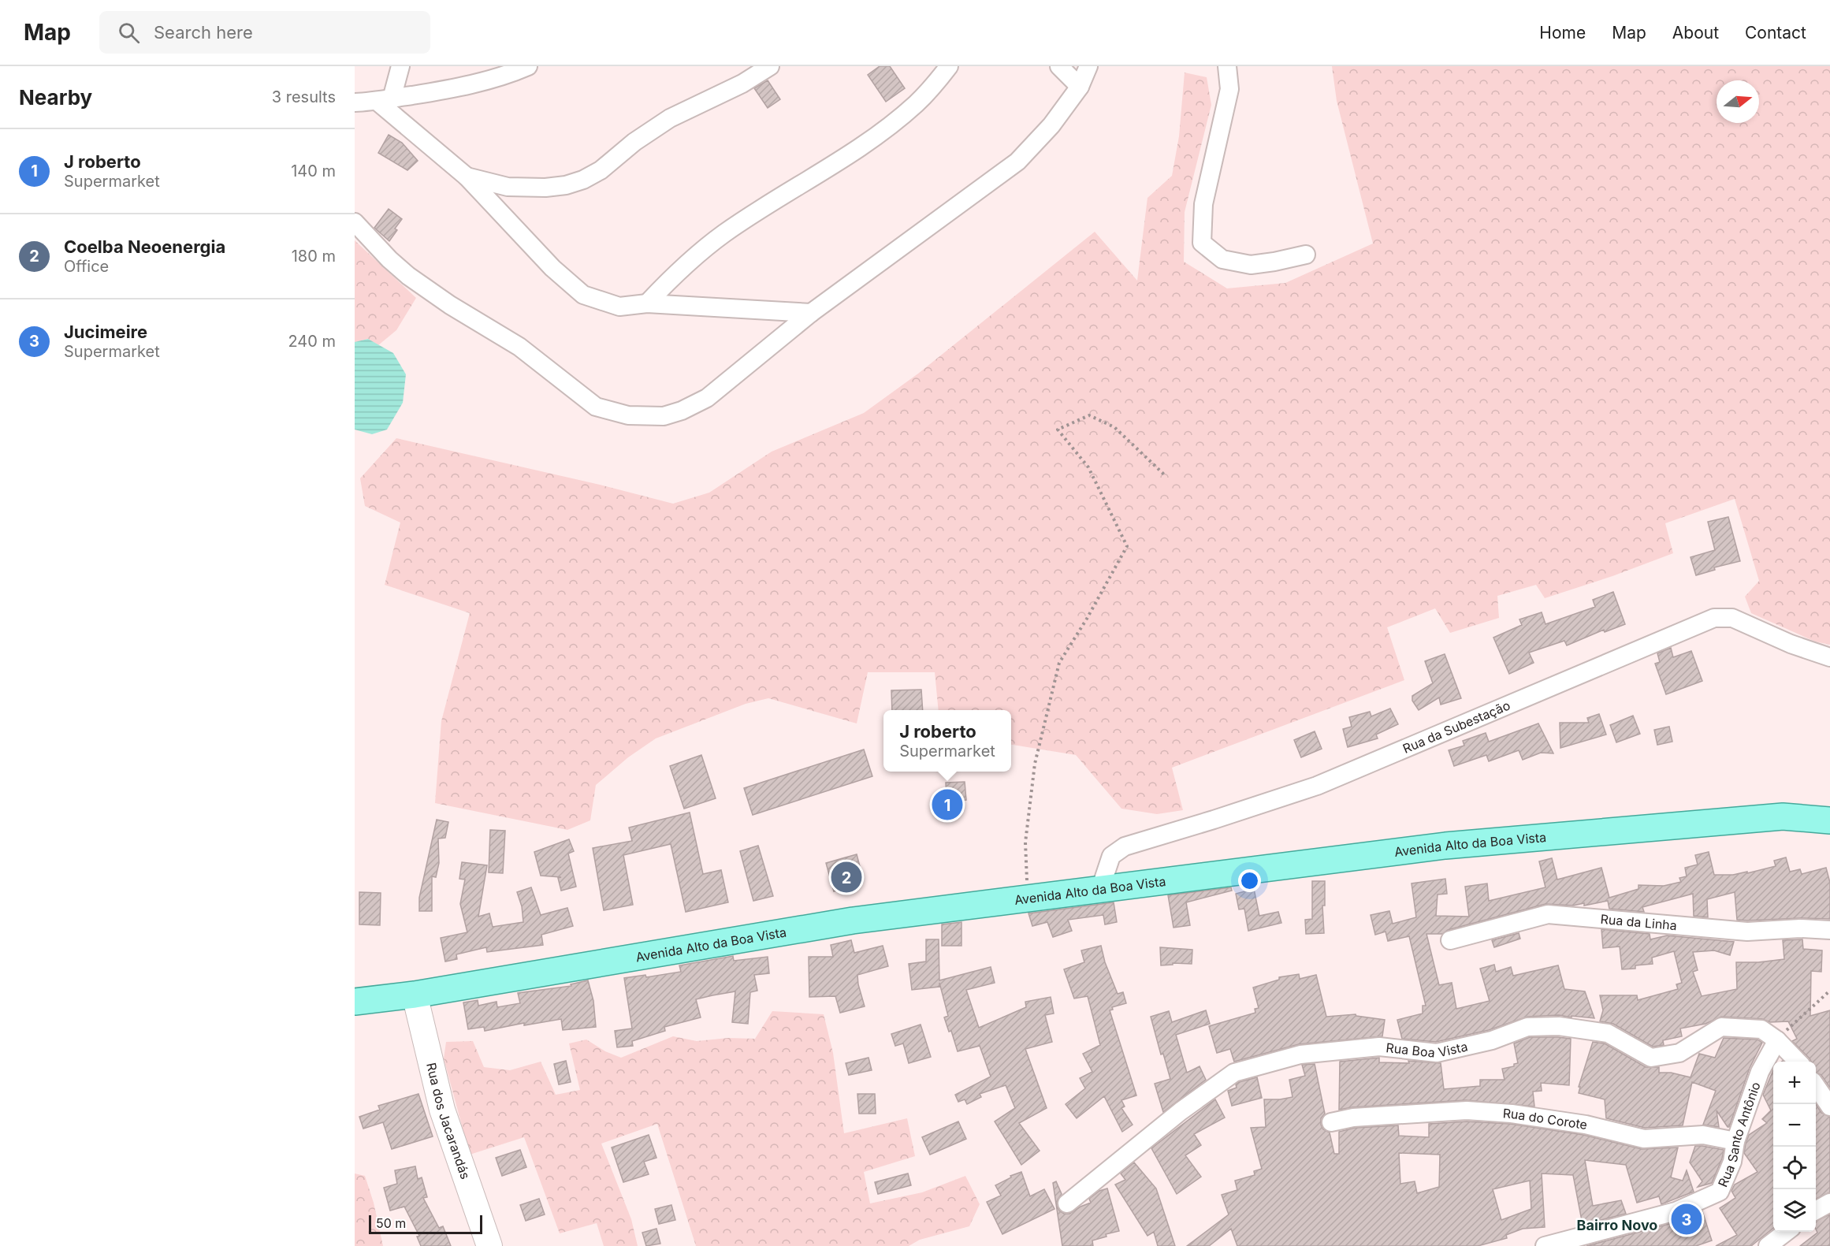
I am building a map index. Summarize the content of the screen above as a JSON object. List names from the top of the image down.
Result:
{
  "streets": {
    "main road": ["Avenida Alto da Boa Vista"],
    "street": [
      "Rua da Subestação",
      "Rua da Linha",
      "Rua Boa Vista",
      "Rua do Corote",
      "Rua dos Jacarandás",
      "Rua Santo Antônio"
    ]
  },
  "crossings": [
    ["Rua da Subestação", "Avenida Alto da Boa Vista"],
    ["Avenida Alto da Boa Vista", "Rua dos Jacarandás"],
    ["Rua Boa Vista", "Rua Santo Antônio"],
    ["Rua do Corote", "Rua Santo Antônio"]
  ],
  "districts": ["Bairro Novo"],
  "scale_bar": "50 m",
  "north": "right",
  "page": {
    "header": "Map",
    "search": "Search here",
    "nav": [
      "Home",
      "Map",
      "About",
      "Contact"
    ],
    "heading": ["Nearby", "3 results"],
    "list": [
      {
        "mark": "1",
        "name": "J roberto",
        "note": "Supermarket",
        "value": "140 m"
      },
      {
        "mark": "2",
        "name": "Coelba Neoenergia",
        "note": "Office",
        "value": "180 m"
      },
      {
        "mark": "3",
        "name": "Jucimeire",
        "note": "Supermarket",
        "value": "240 m"
      }
    ],
    "popup": ["J roberto", "Supermarket"],
    "pins": ["1", "2", "3"],
    "map_buttons": ["+", "−"],
    "scale": "50 m"
  }
}
